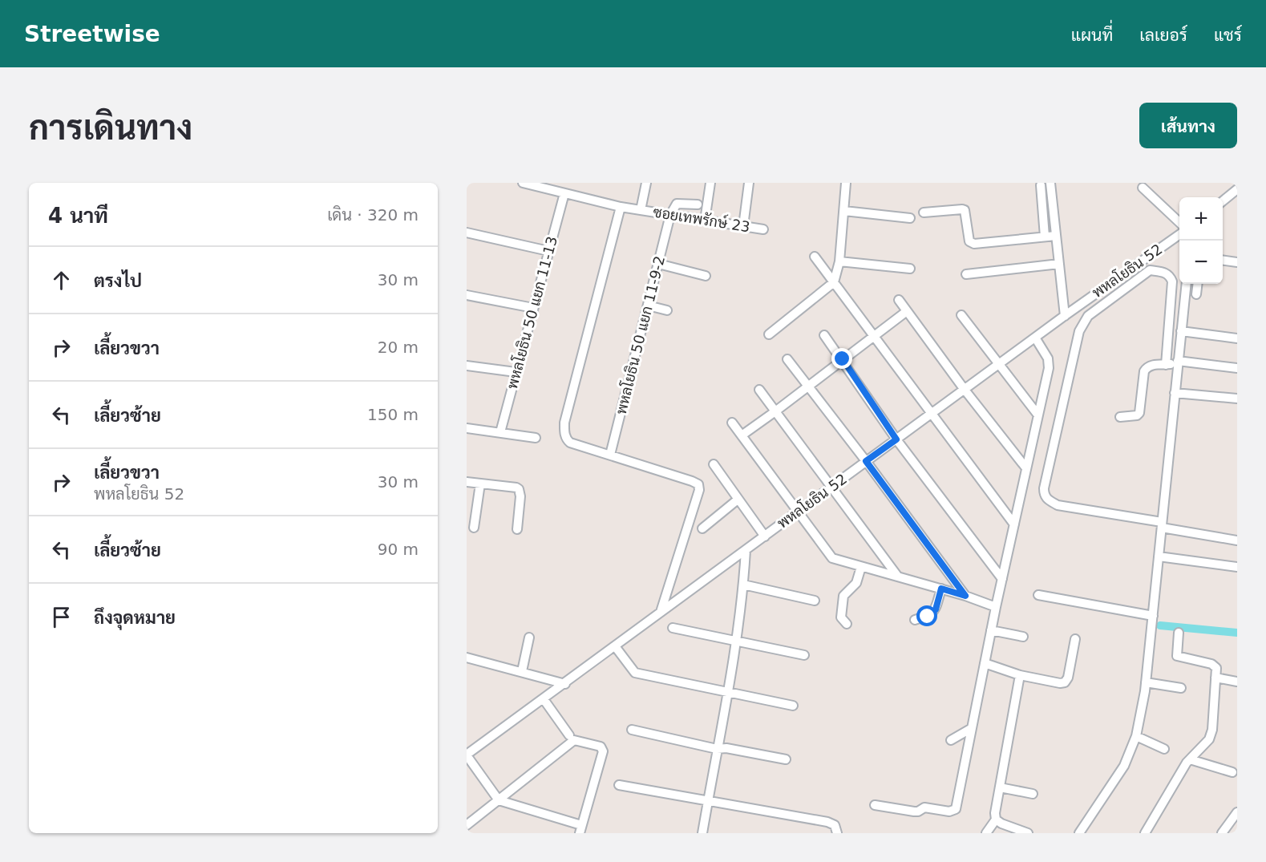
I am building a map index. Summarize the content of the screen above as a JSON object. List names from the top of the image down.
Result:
{
  "streets": {
    "street": [
      "ซอยเทพรักษ์ 23",
      "พหลโยธิน 52",
      "พหลโยธิน 50 แยก 11-13",
      "พหลโยธิน 50 แยก 11-9-2"
    ]
  },
  "crossings": [
    ["ซอยเทพรักษ์ 23", "พหลโยธิน 50 แยก 11-13"],
    ["ซอยเทพรักษ์ 23", "พหลโยธิน 50 แยก 11-9-2"]
  ],
  "page": {
    "header": "Streetwise",
    "nav": ["แผนที่", "เลเยอร์", "แชร์"],
    "buttons": "เส้นทาง",
    "title": "การเดินทาง",
    "heading": ["4 นาที", "เดิน · 320 m"],
    "map_buttons": ["+", "−"],
    "list": [
      ["ตรงไป", "30 m"],
      ["เลี้ยวขวา", "20 m"],
      ["เลี้ยวซ้าย", "150 m"],
      ["เลี้ยวขวา", "พหลโยธิน 52", "30 m"],
      ["เลี้ยวซ้าย", "90 m"],
      "ถึงจุดหมาย"
    ]
  }
}
